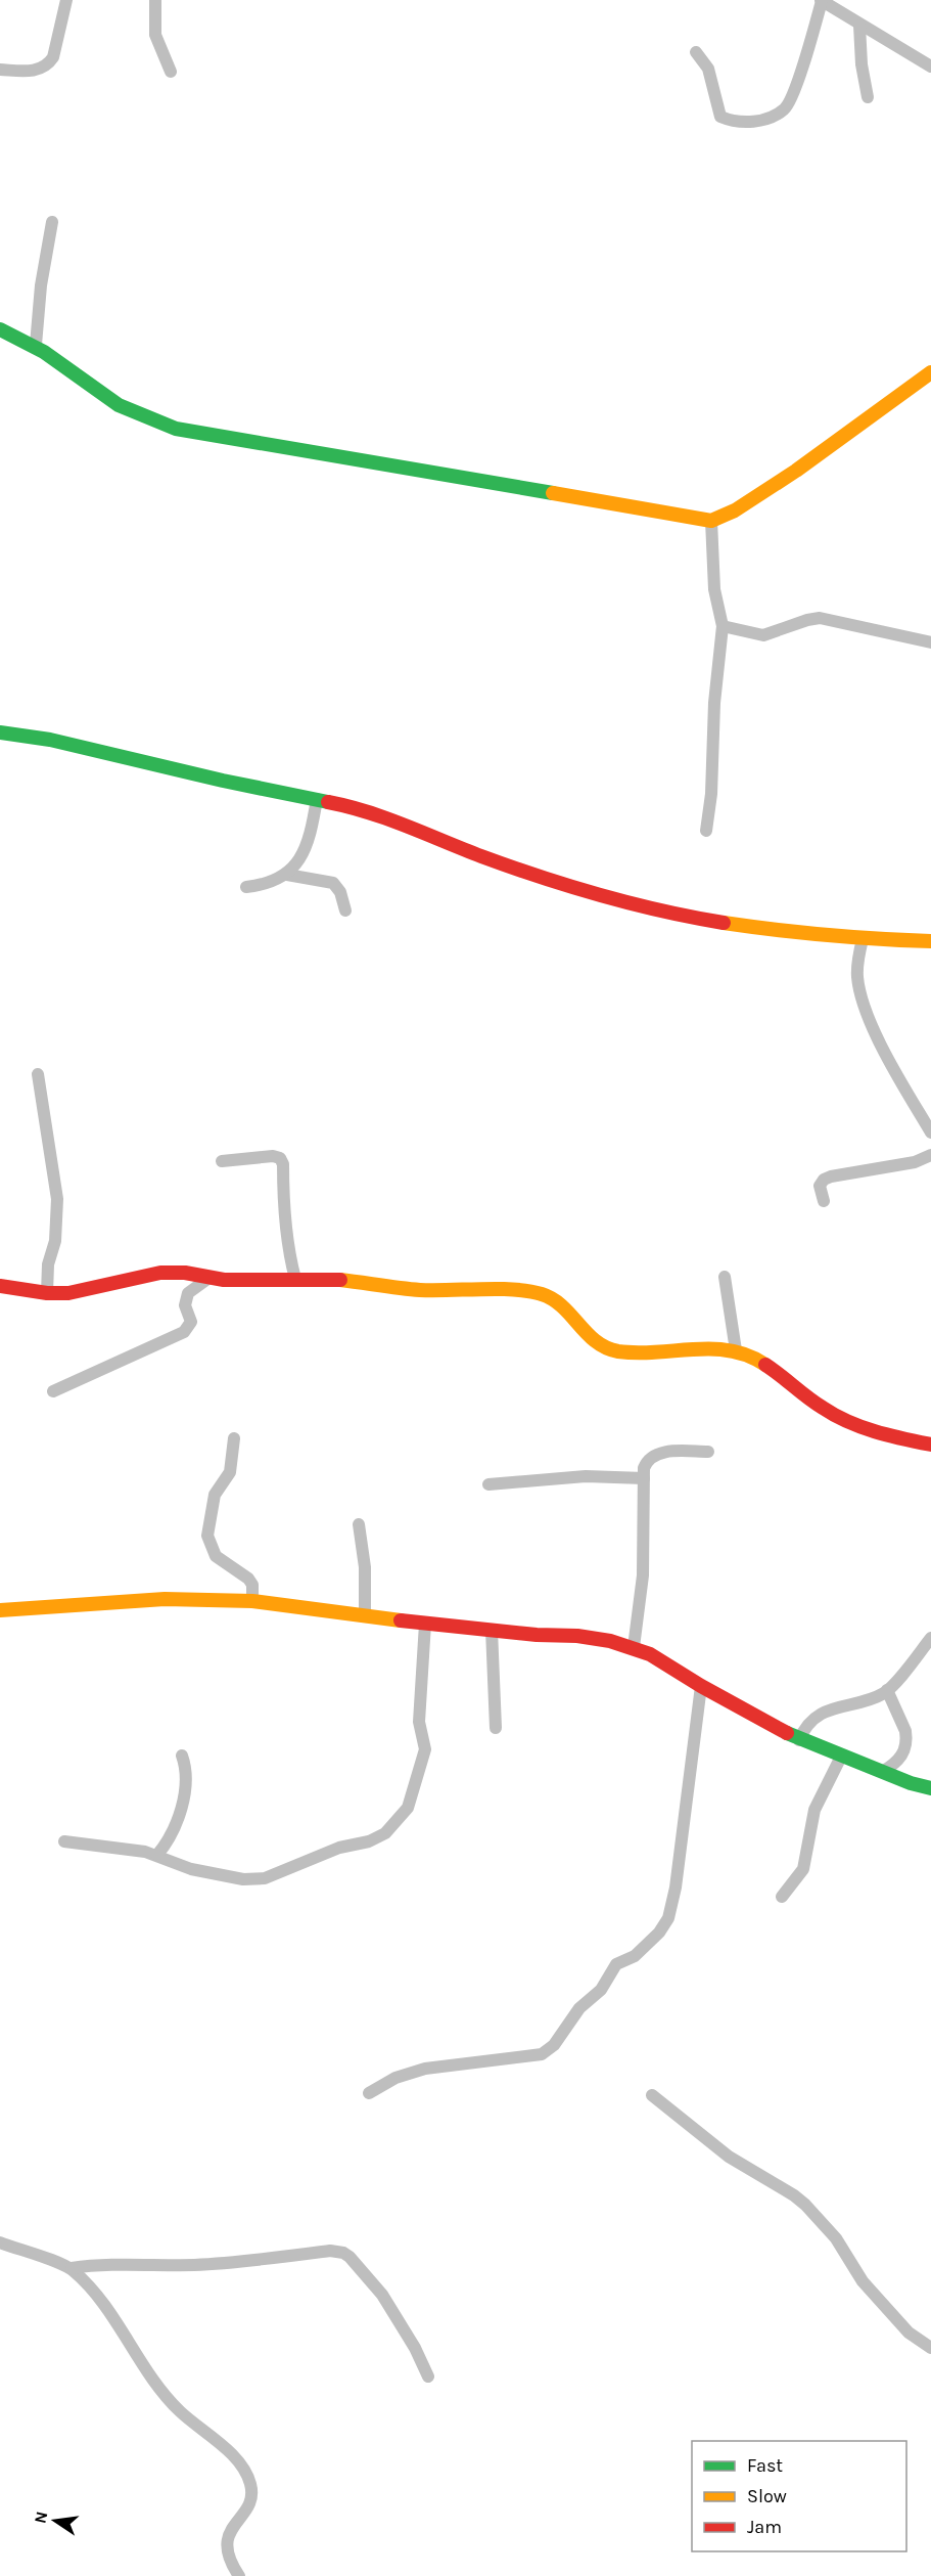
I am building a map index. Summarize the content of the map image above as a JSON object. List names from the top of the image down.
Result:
{
  "legend": ["Fast", "Slow", "Jam"],
  "north": "left"
}
